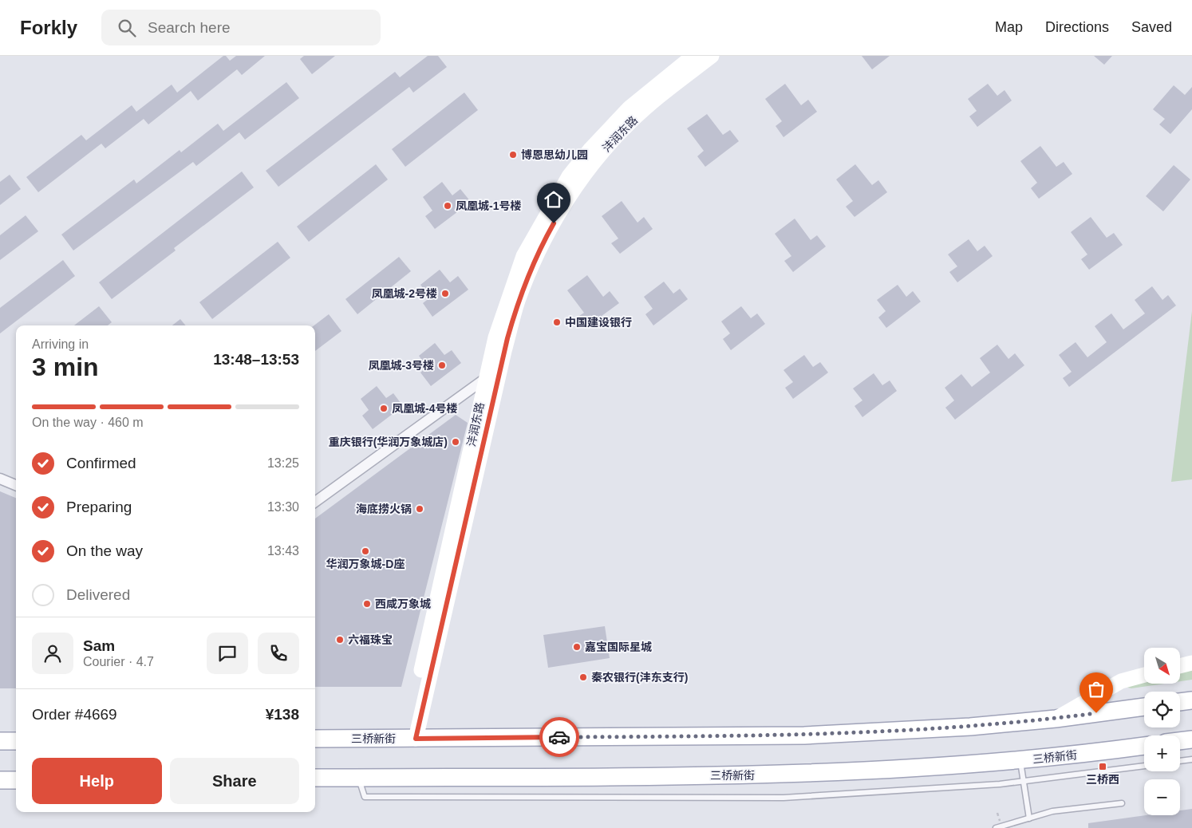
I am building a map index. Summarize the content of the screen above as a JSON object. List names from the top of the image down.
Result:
{
  "streets": {
    "main road": ["三桥新街"],
    "street": ["沣润东路"]
  },
  "crossings": [
    ["沣润东路", "三桥新街"]
  ],
  "places": {
    "other": [
      "博恩思幼儿园",
      "凤凰城-1号楼",
      "凤凰城-2号楼",
      "中国建设银行",
      "凤凰城-3号楼",
      "凤凰城-4号楼",
      "重庆银行(华润万象城店)",
      "海底捞火锅",
      "华润万象城-D座",
      "西咸万象城",
      "六福珠宝",
      "嘉宝国际星城",
      "秦农银行(沣东支行)"
    ],
    "transit": ["三桥西"]
  },
  "north": "bottom right",
  "page": {
    "header": "Forkly",
    "search": "Search here",
    "nav": ["Map", "Directions", "Saved"],
    "heading": ["3 min", "Arriving in", "13:48–13:53"],
    "panel": [
      "Sam",
      "Courier · 4.7",
      "Order #4669",
      "¥138"
    ],
    "bar": "On the way · 460 m",
    "list": [
      ["Confirmed", "13:25"],
      ["Preparing", "13:30"],
      ["On the way", "13:43"],
      "Delivered"
    ],
    "map_buttons": ["+", "−"],
    "buttons": ["Help", "Share"]
  }
}
